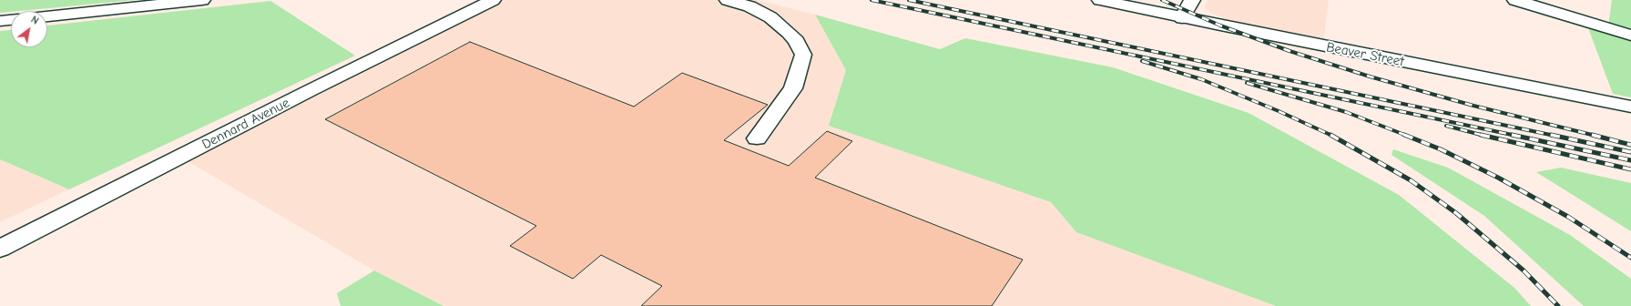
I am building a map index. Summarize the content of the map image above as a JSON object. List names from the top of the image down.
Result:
{
  "streets": {
    "street": ["Beaver Street", "Dennard Avenue"]
  },
  "north": "top right"
}
